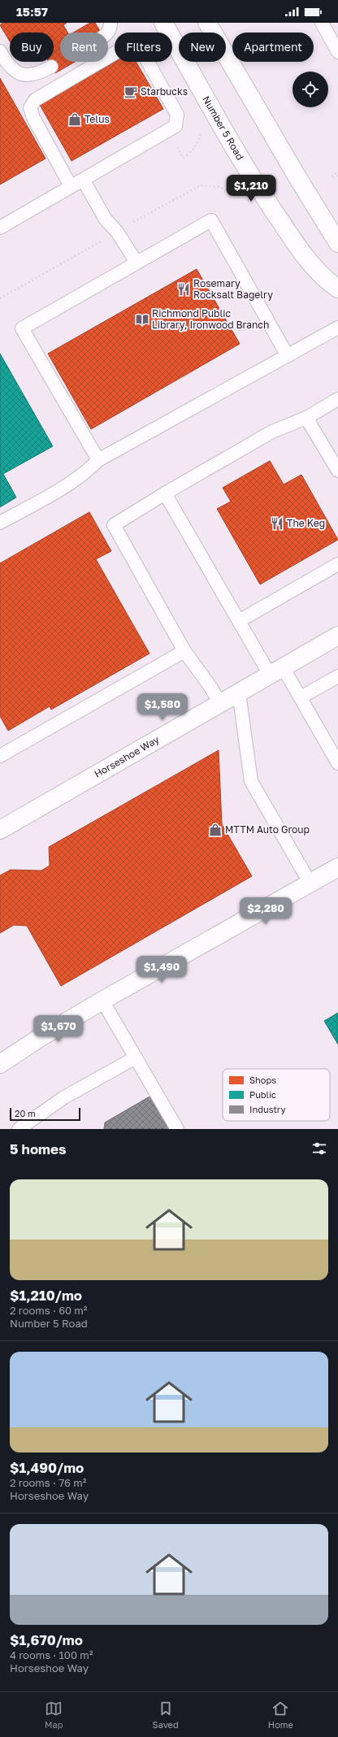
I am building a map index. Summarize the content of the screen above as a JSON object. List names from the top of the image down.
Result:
{
  "streets": {
    "street": ["Number 5 Road", "Horseshoe Way"]
  },
  "places": {
    "cafe": ["Starbucks"],
    "shop": ["Telus", "MTTM Auto Group"],
    "restaurant": ["Rosemary Rocksalt Bagelry", "The Keg"],
    "library": ["Richmond Public Library, Ironwood Branch"]
  },
  "legend": ["Shops", "Public", "Industry"],
  "scale_bar": "20 m",
  "page": {
    "status": "15:57",
    "chip": [
      "Buy",
      "Rent",
      "Filters",
      "New",
      "Apartment"
    ],
    "price": [
      "$1,210",
      "$1,580",
      "$2,280",
      "$1,490",
      "$1,670"
    ],
    "scale": "20 m",
    "heading": "5 homes",
    "list": [
      {
        "name": "$1,210/mo",
        "note": "2 rooms · 60 m² · Number 5 Road"
      },
      {
        "name": "$1,490/mo",
        "note": "2 rooms · 76 m² · Horseshoe Way"
      },
      {
        "name": "$1,670/mo",
        "note": "4 rooms · 100 m² · Horseshoe Way"
      }
    ],
    "tabs": ["Map", "Saved", "Home"]
  }
}
